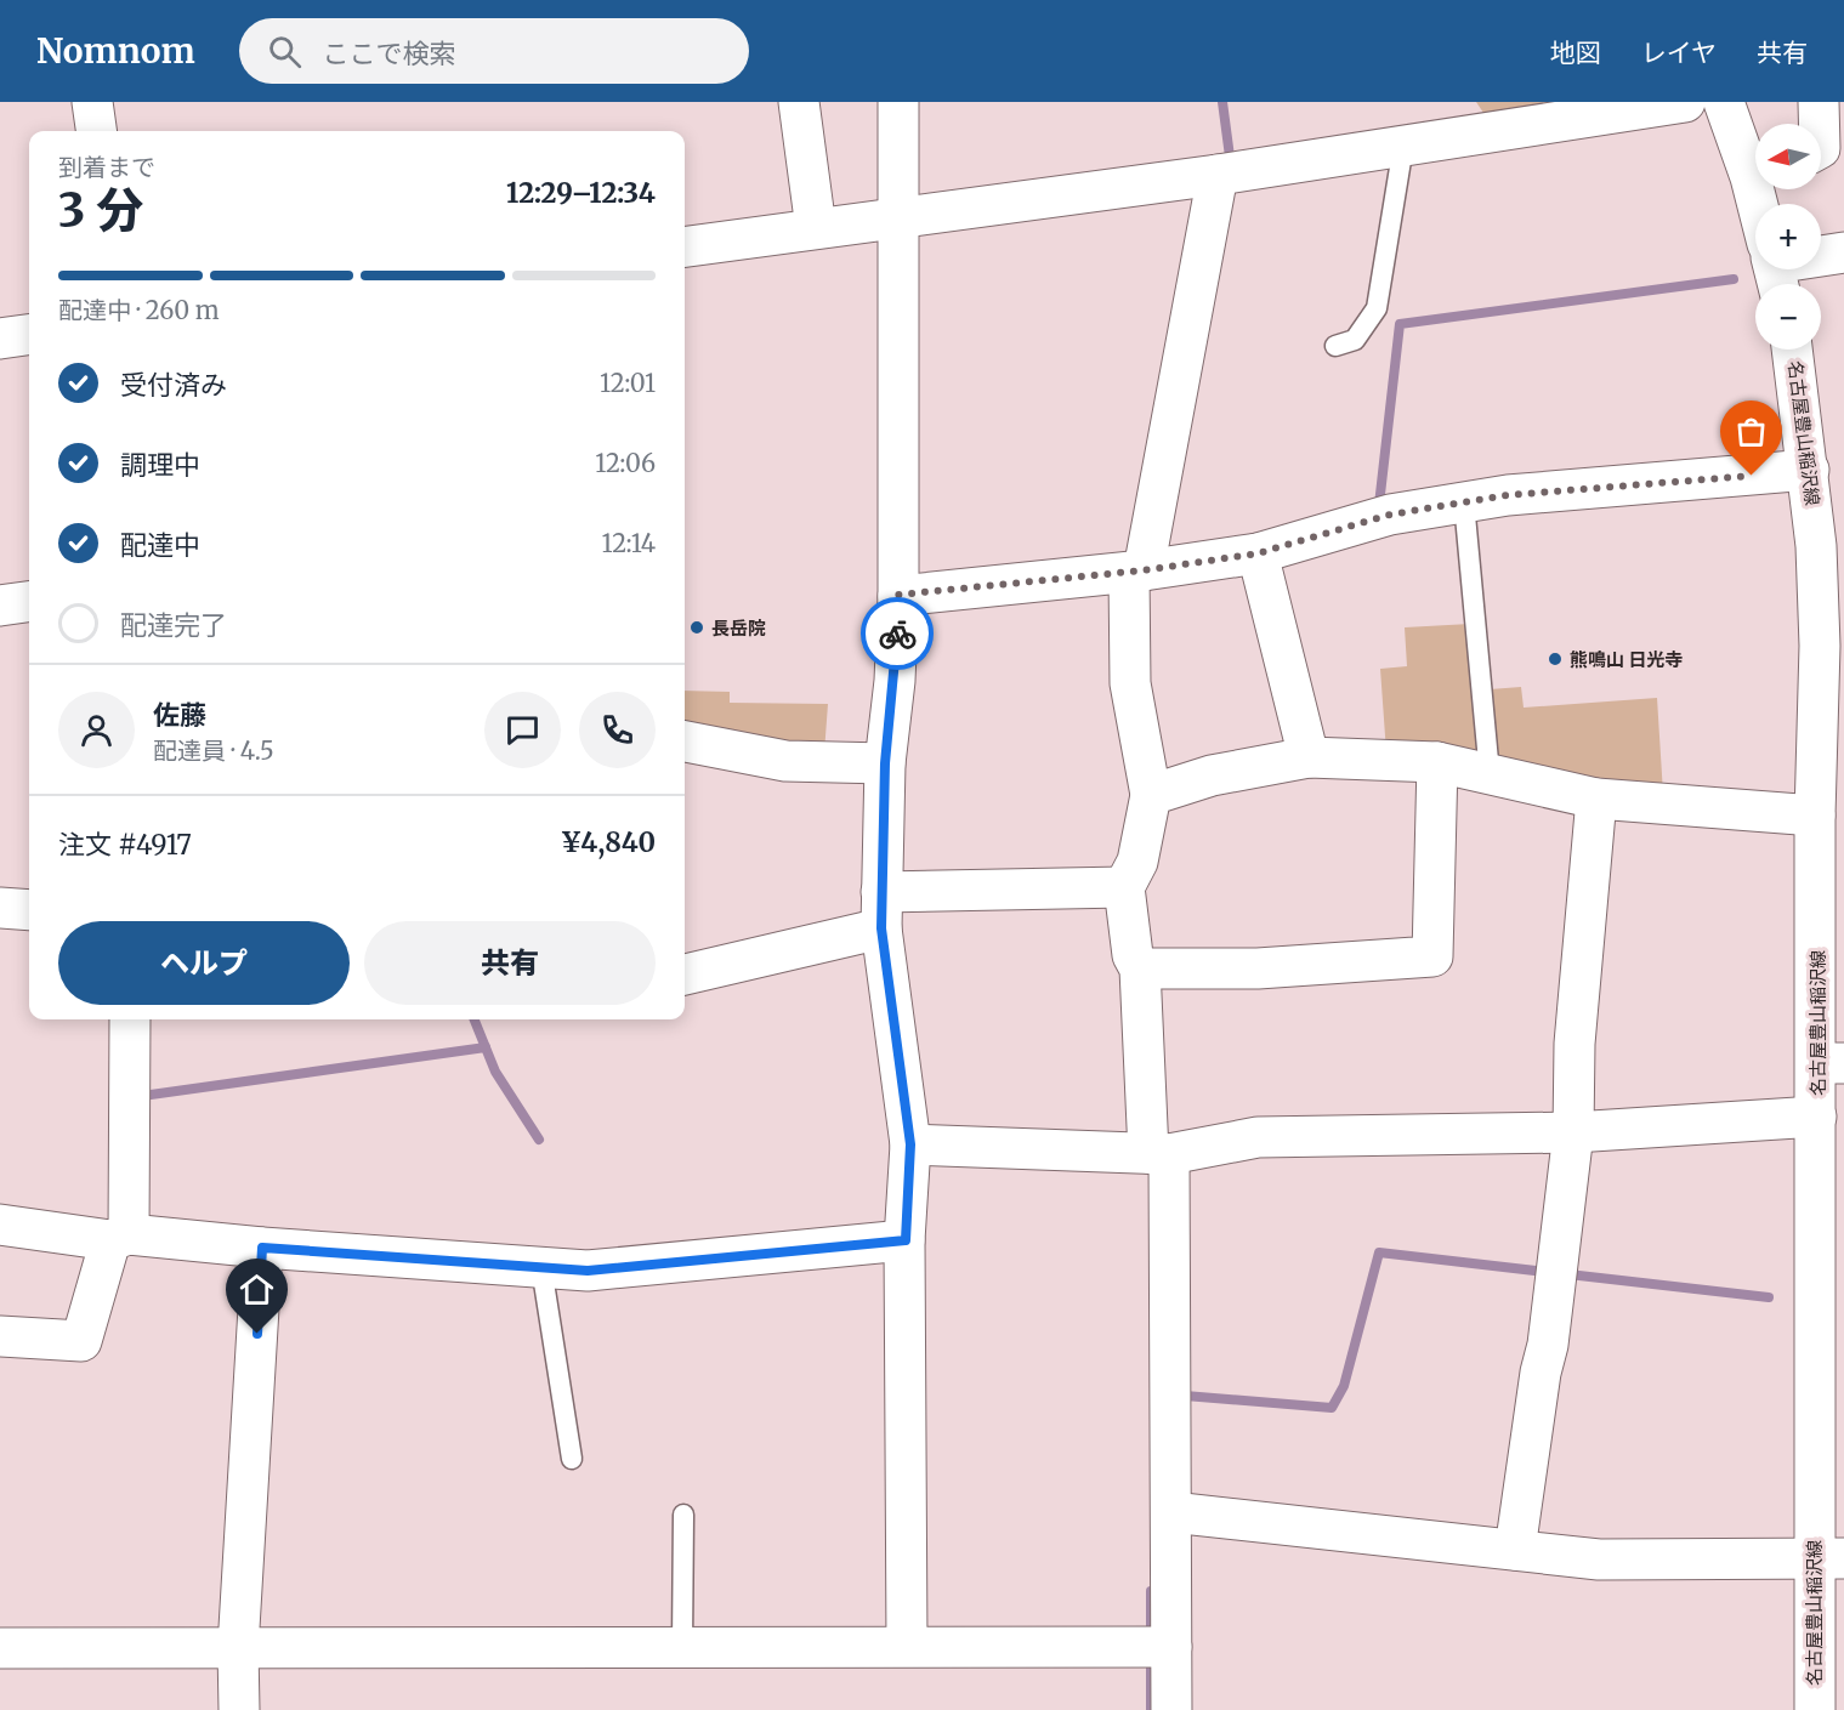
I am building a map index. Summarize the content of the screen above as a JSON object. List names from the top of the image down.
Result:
{
  "streets": {
    "street": ["名古屋豊山稲沢線"]
  },
  "places": ["長岳院", "熊鳴山 日光寺"],
  "north": "left",
  "page": {
    "header": "Nomnom",
    "search": "ここで検索",
    "nav": ["地図", "レイヤ", "共有"],
    "map_buttons": ["+", "−"],
    "heading": ["3 分", "到着まで", "12:29–12:34"],
    "panel": [
      "佐藤",
      "配達員 · 4.5",
      "注文 #4917",
      "¥4,840"
    ],
    "bar": "配達中 · 260 m",
    "list": [
      ["受付済み", "12:01"],
      ["調理中", "12:06"],
      ["配達中", "12:14"],
      "配達完了"
    ],
    "buttons": ["ヘルプ", "共有"]
  }
}
